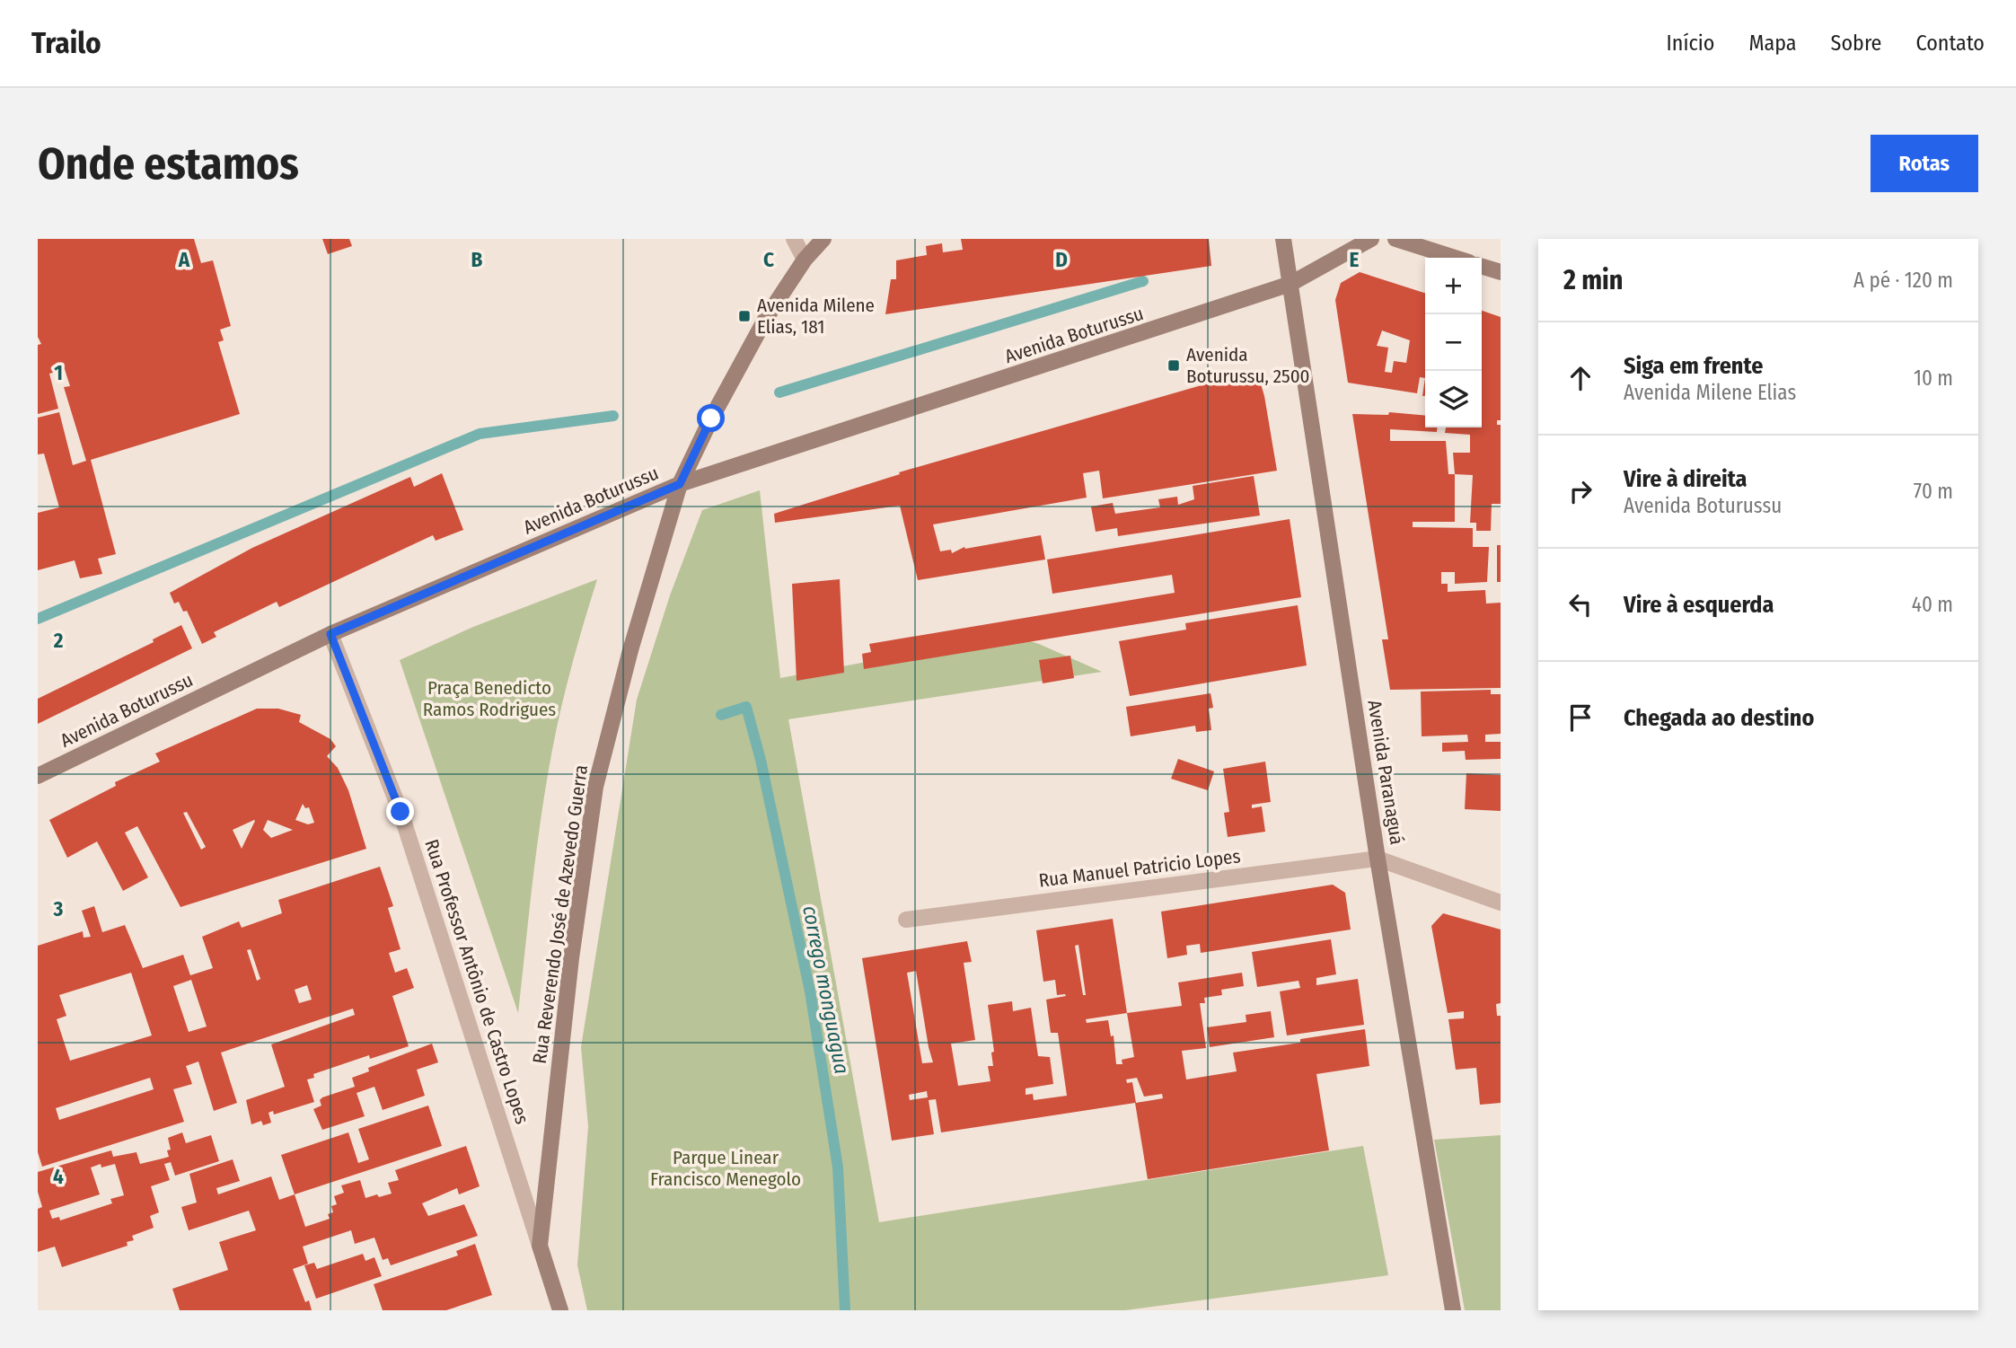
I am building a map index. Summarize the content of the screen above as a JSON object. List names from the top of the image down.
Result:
{
  "streets": {
    "main road": [
      "Avenida Boturussu",
      "Avenida Paranaguá",
      "Rua Reverendo José de Azevedo Guerra",
      "Rua Professor Antônio de Castro Lopes"
    ],
    "street": ["Rua Manuel Patricio Lopes"]
  },
  "crossings": [
    ["Avenida Boturussu", "Avenida Paranaguá"],
    ["Avenida Boturussu", "Rua Reverendo José de Azevedo Guerra"],
    ["Avenida Boturussu", "Rua Professor Antônio de Castro Lopes"],
    ["Avenida Paranaguá", "Rua Manuel Patricio Lopes"],
    ["Rua Reverendo José de Azevedo Guerra", "Rua Professor Antônio de Castro Lopes"]
  ],
  "water": ["corrego monguagua"],
  "parks": ["Praça Benedicto Ramos Rodrigues", "Parque Linear Francisco Menegolo"],
  "places": {
    "transit": ["Avenida Milene Elias, 181", "Avenida Boturussu, 2500"]
  },
  "page": {
    "header": "Trailo",
    "nav": [
      "Início",
      "Mapa",
      "Sobre",
      "Contato"
    ],
    "buttons": "Rotas",
    "title": "Onde estamos",
    "heading": ["2 min", "A pé · 120 m"],
    "map_buttons": ["+", "−"],
    "list": [
      ["Siga em frente", "Avenida Milene Elias", "10 m"],
      ["Vire à direita", "Avenida Boturussu", "70 m"],
      ["Vire à esquerda", "40 m"],
      "Chegada ao destino"
    ]
  },
  "grid": {
    "columns": [
      "A",
      "B",
      "C",
      "D",
      "E"
    ],
    "rows": [
      "1",
      "2",
      "3",
      "4"
    ]
  }
}
